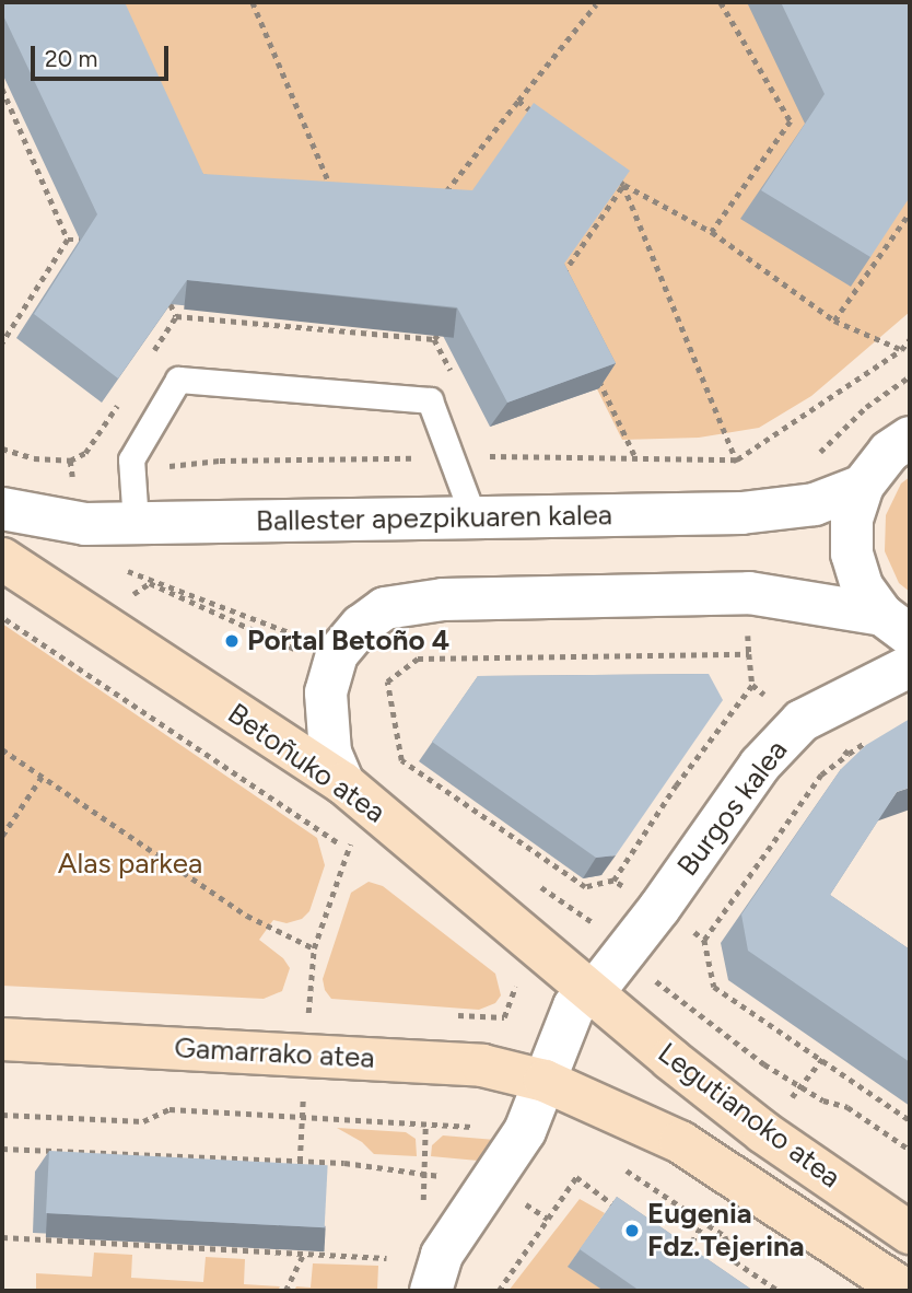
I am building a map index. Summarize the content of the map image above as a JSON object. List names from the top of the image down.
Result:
{
  "streets": {
    "main road": ["Betoñuko atea", "Gamarrako atea", "Legutianoko atea"],
    "street": ["Ballester apezpikuaren kalea", "Burgos kalea"]
  },
  "crossings": [
    ["Betoñuko atea", "Burgos kalea"],
    ["Betoñuko atea", "Legutianoko atea"],
    ["Burgos kalea", "Gamarrako atea"],
    ["Burgos kalea", "Legutianoko atea"],
    ["Gamarrako atea", "Legutianoko atea"]
  ],
  "parks": ["Alas parkea"],
  "places": ["Portal Betoño 4", "Eugenia Fdz.Tejerina"],
  "scale_bar": "20 m"
}
